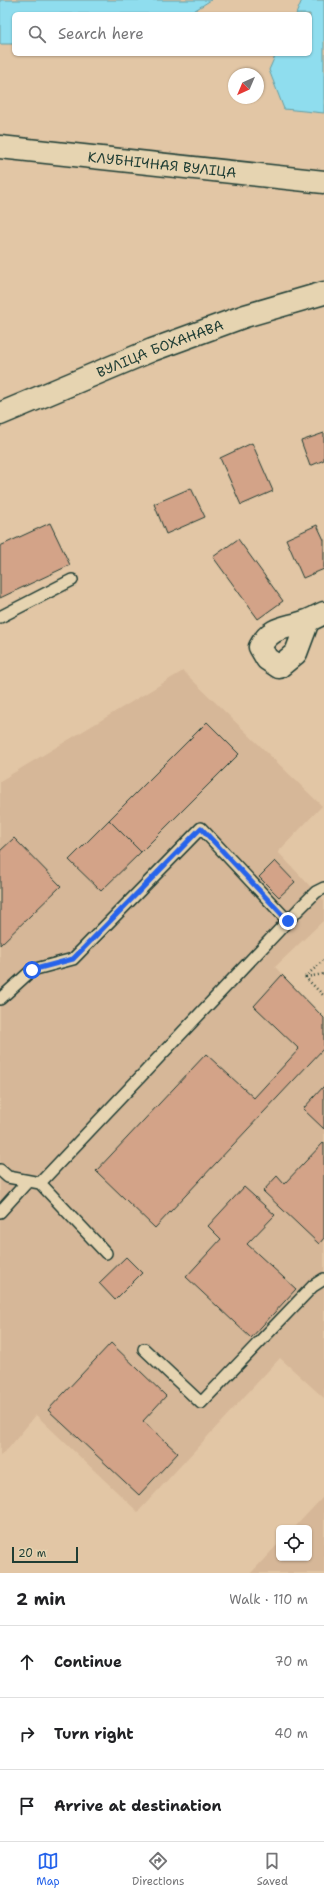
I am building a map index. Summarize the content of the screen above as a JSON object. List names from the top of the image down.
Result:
{
  "streets": {
    "main road": ["КЛУБНІЧНАЯ ВУЛІЦА", "ВУЛІЦА БОХАНАВА"]
  },
  "scale_bar": "20 m",
  "north": "bottom left",
  "page": {
    "search": "Search here",
    "scale": "20 m",
    "heading": ["2 min", "Walk · 110 m"],
    "list": [
      ["Continue", "70 m"],
      ["Turn right", "40 m"],
      "Arrive at destination"
    ],
    "nav": ["Map", "Directions", "Saved"]
  }
}
